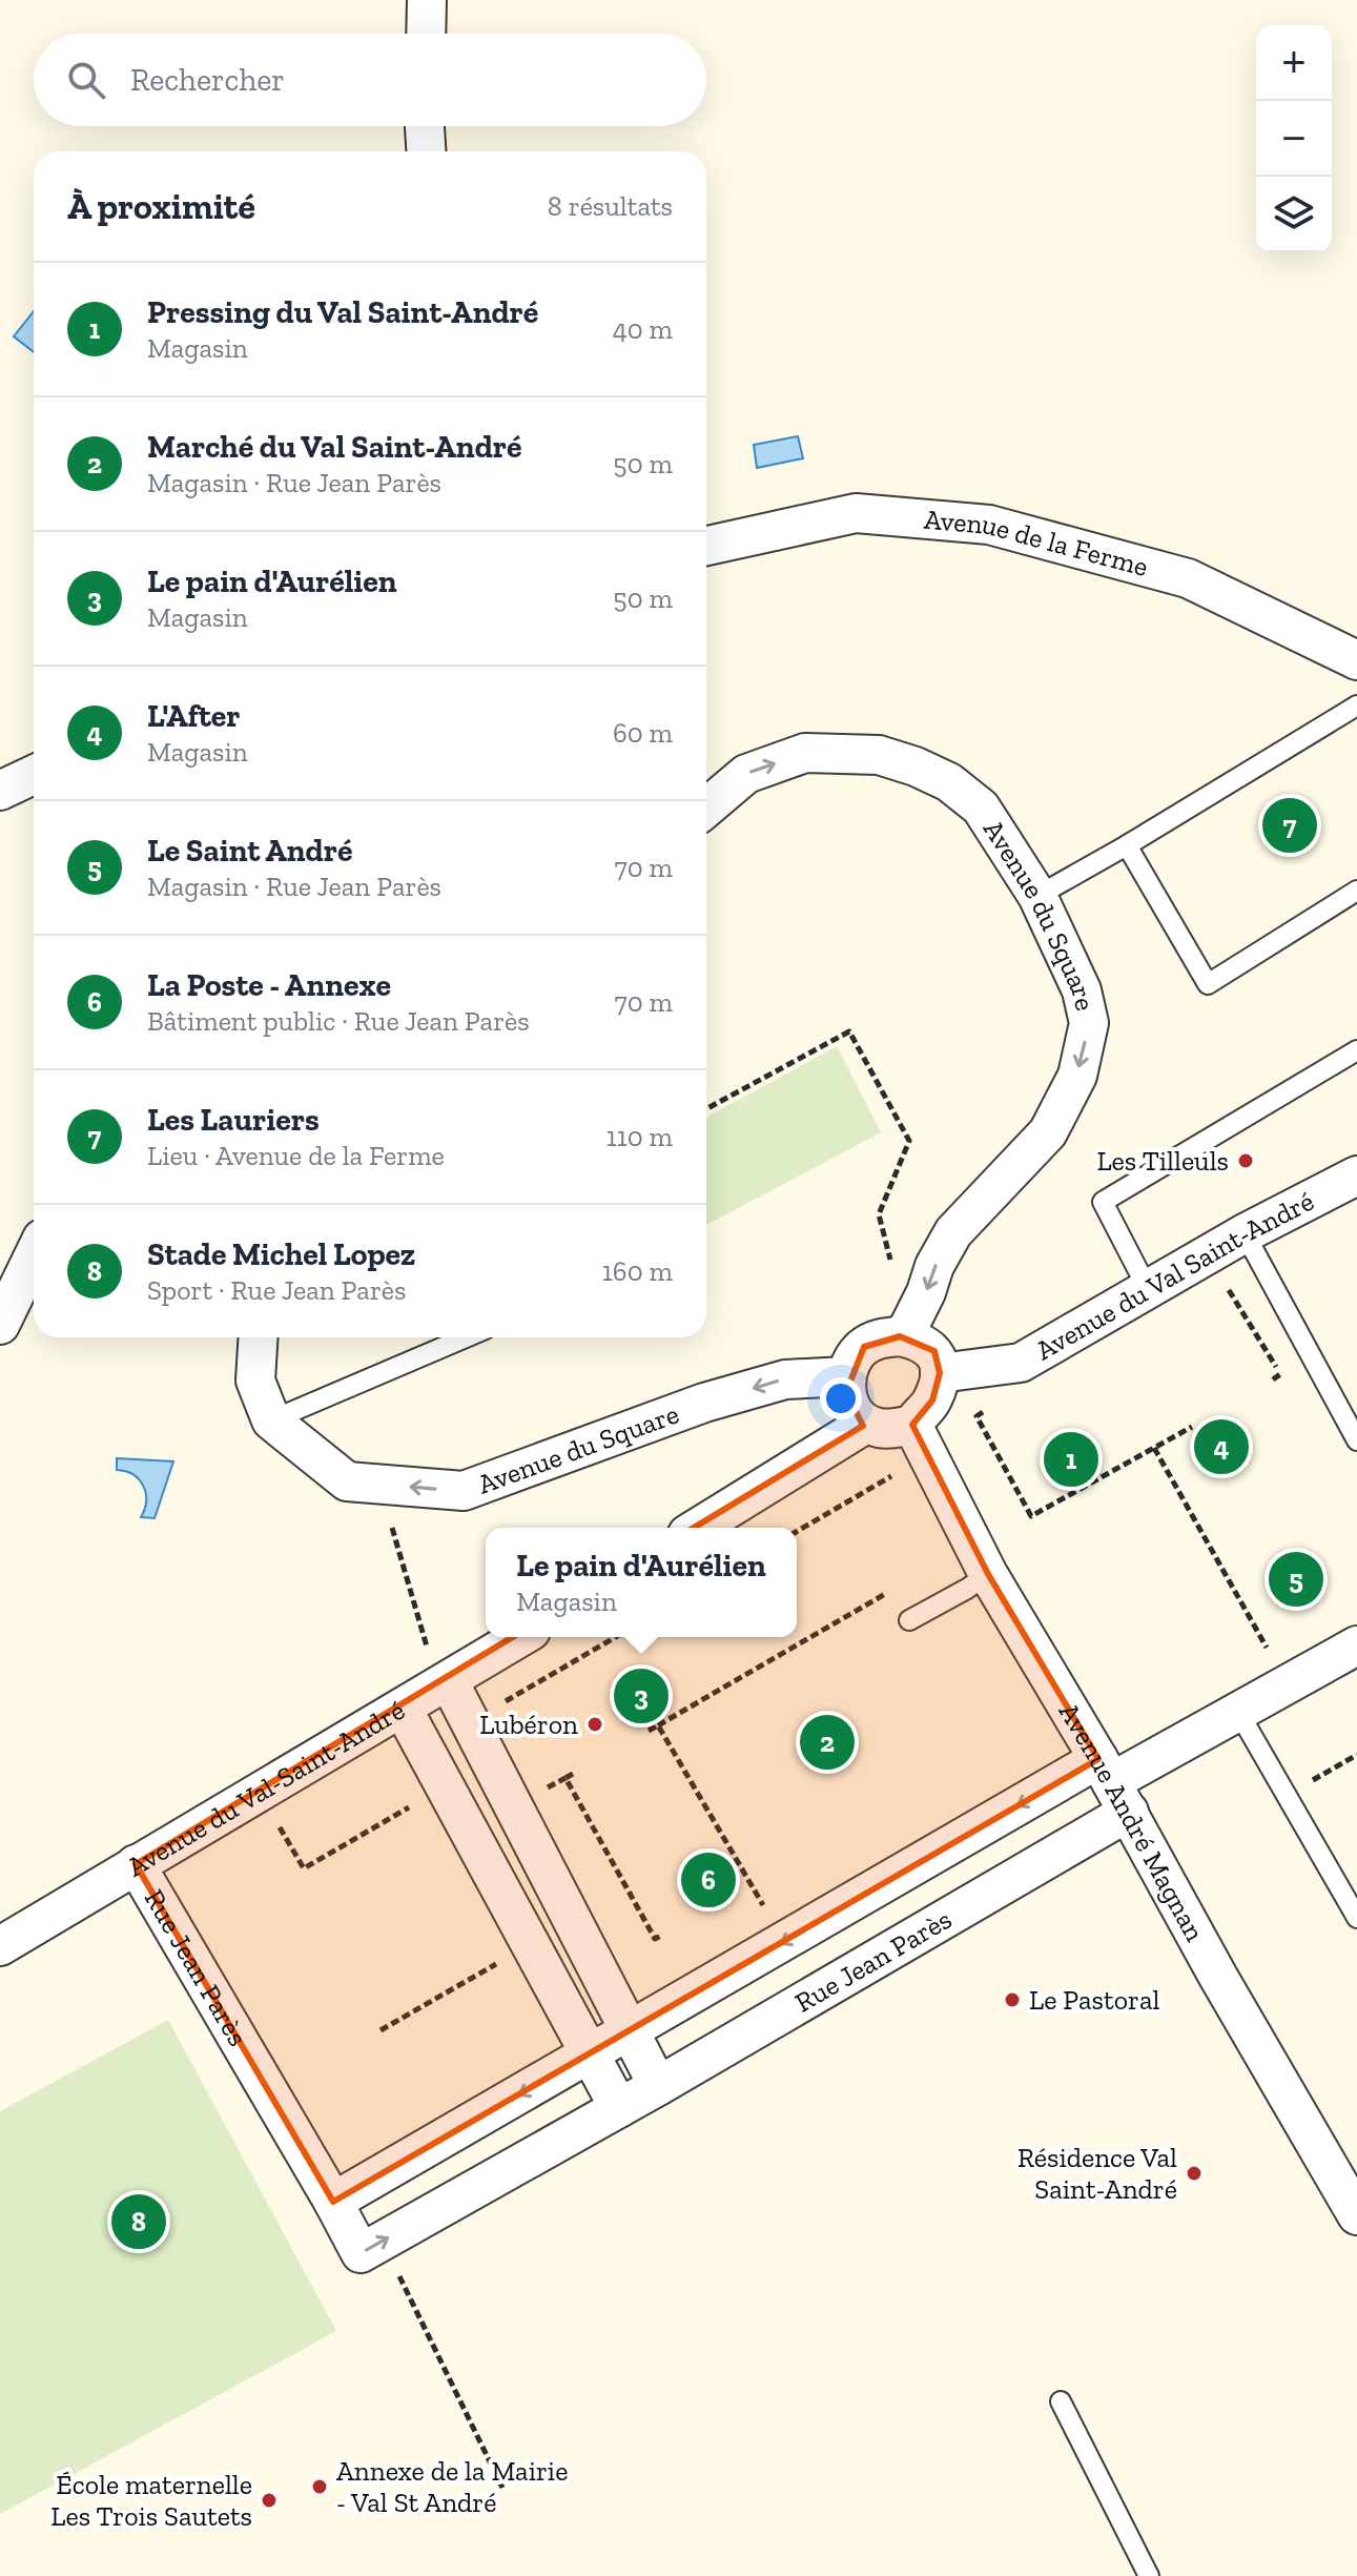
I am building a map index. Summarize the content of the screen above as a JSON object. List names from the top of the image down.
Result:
{
  "streets": {
    "street": [
      "Avenue de la Ferme",
      "Avenue du Square",
      "Avenue du Val Saint-André",
      "Avenue du Val-Saint-André",
      "Avenue André Magnan",
      "Rue Jean Parès"
    ]
  },
  "crossings": [
    ["Avenue du Square", "Avenue du Val Saint-André"],
    ["Avenue du Square", "Avenue André Magnan"],
    ["Avenue du Val Saint-André", "Avenue André Magnan"],
    ["Avenue du Val-Saint-André", "Rue Jean Parès"],
    ["Avenue André Magnan", "Rue Jean Parès"]
  ],
  "places": [
    "Les Tilleuls",
    "Lubéron",
    "Le Pastoral",
    "Résidence Val Saint-André",
    "Annexe de la Mairie - Val St André",
    "École maternelle Les Trois Sautets"
  ],
  "page": {
    "map_buttons": ["+", "−"],
    "search": "Rechercher",
    "heading": ["À proximité", "8 résultats"],
    "list": [
      {
        "mark": "1",
        "name": "Pressing du Val Saint-André",
        "note": "Magasin",
        "value": "40 m"
      },
      {
        "mark": "2",
        "name": "Marché du Val Saint-André",
        "note": "Magasin · Rue Jean Parès",
        "value": "50 m"
      },
      {
        "mark": "3",
        "name": "Le pain d'Aurélien",
        "note": "Magasin",
        "value": "50 m"
      },
      {
        "mark": "4",
        "name": "L'After",
        "note": "Magasin",
        "value": "60 m"
      },
      {
        "mark": "5",
        "name": "Le Saint André",
        "note": "Magasin · Rue Jean Parès",
        "value": "70 m"
      },
      {
        "mark": "6",
        "name": "La Poste - Annexe",
        "note": "Bâtiment public · Rue Jean Parès",
        "value": "70 m"
      },
      {
        "mark": "7",
        "name": "Les Lauriers",
        "note": "Lieu · Avenue de la Ferme",
        "value": "110 m"
      },
      {
        "mark": "8",
        "name": "Stade Michel Lopez",
        "note": "Sport · Rue Jean Parès",
        "value": "160 m"
      }
    ],
    "pins": [
      "7",
      "4",
      "1",
      "5",
      "3",
      "2",
      "6",
      "8"
    ],
    "popup": ["Le pain d'Aurélien", "Magasin"]
  }
}
